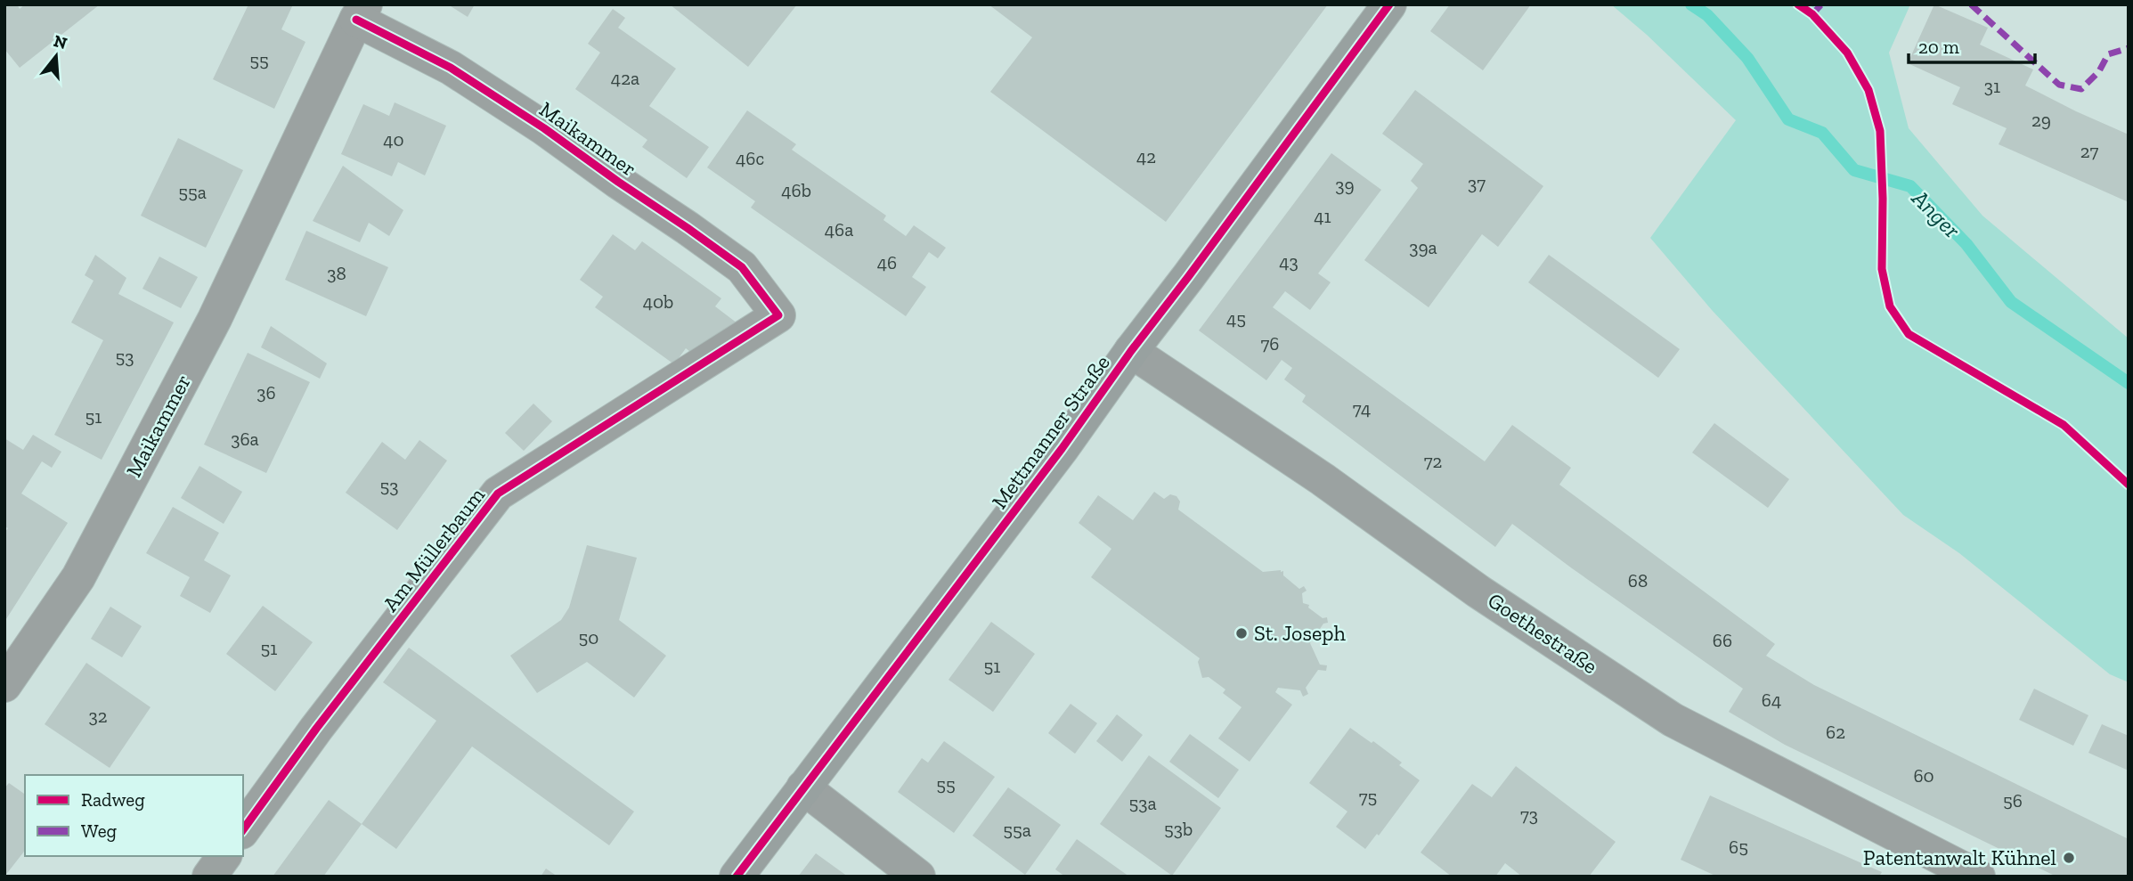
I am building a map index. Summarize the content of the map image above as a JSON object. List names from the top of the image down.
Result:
{
  "streets": {
    "main road": ["Mettmanner Straße"],
    "street": ["Maikammer", "Am Müllerbaum", "Goethestraße"]
  },
  "crossings": [
    ["Maikammer", "Am Müllerbaum"],
    ["Mettmanner Straße", "Goethestraße"]
  ],
  "water": ["Anger"],
  "places": ["St. Joseph", "Patentanwalt Kühnel"],
  "house_numbers": [
    "55",
    "42a",
    "31",
    "29",
    "40",
    "27",
    "42",
    "46c",
    "37",
    "39",
    "46b",
    "55a",
    "41",
    "46a",
    "39a",
    "43",
    "46",
    "38",
    "40b",
    "45",
    "76",
    "53",
    "36",
    "74",
    "51",
    "36a",
    "72",
    "53",
    "68",
    "50",
    "66",
    "51",
    "51",
    "64",
    "32",
    "62",
    "60",
    "55",
    "75",
    "56",
    "53a",
    "73",
    "53b",
    "55a",
    "65"
  ],
  "legend": ["Radweg", "Weg"],
  "scale_bar": "20 m",
  "north": "top"
}
